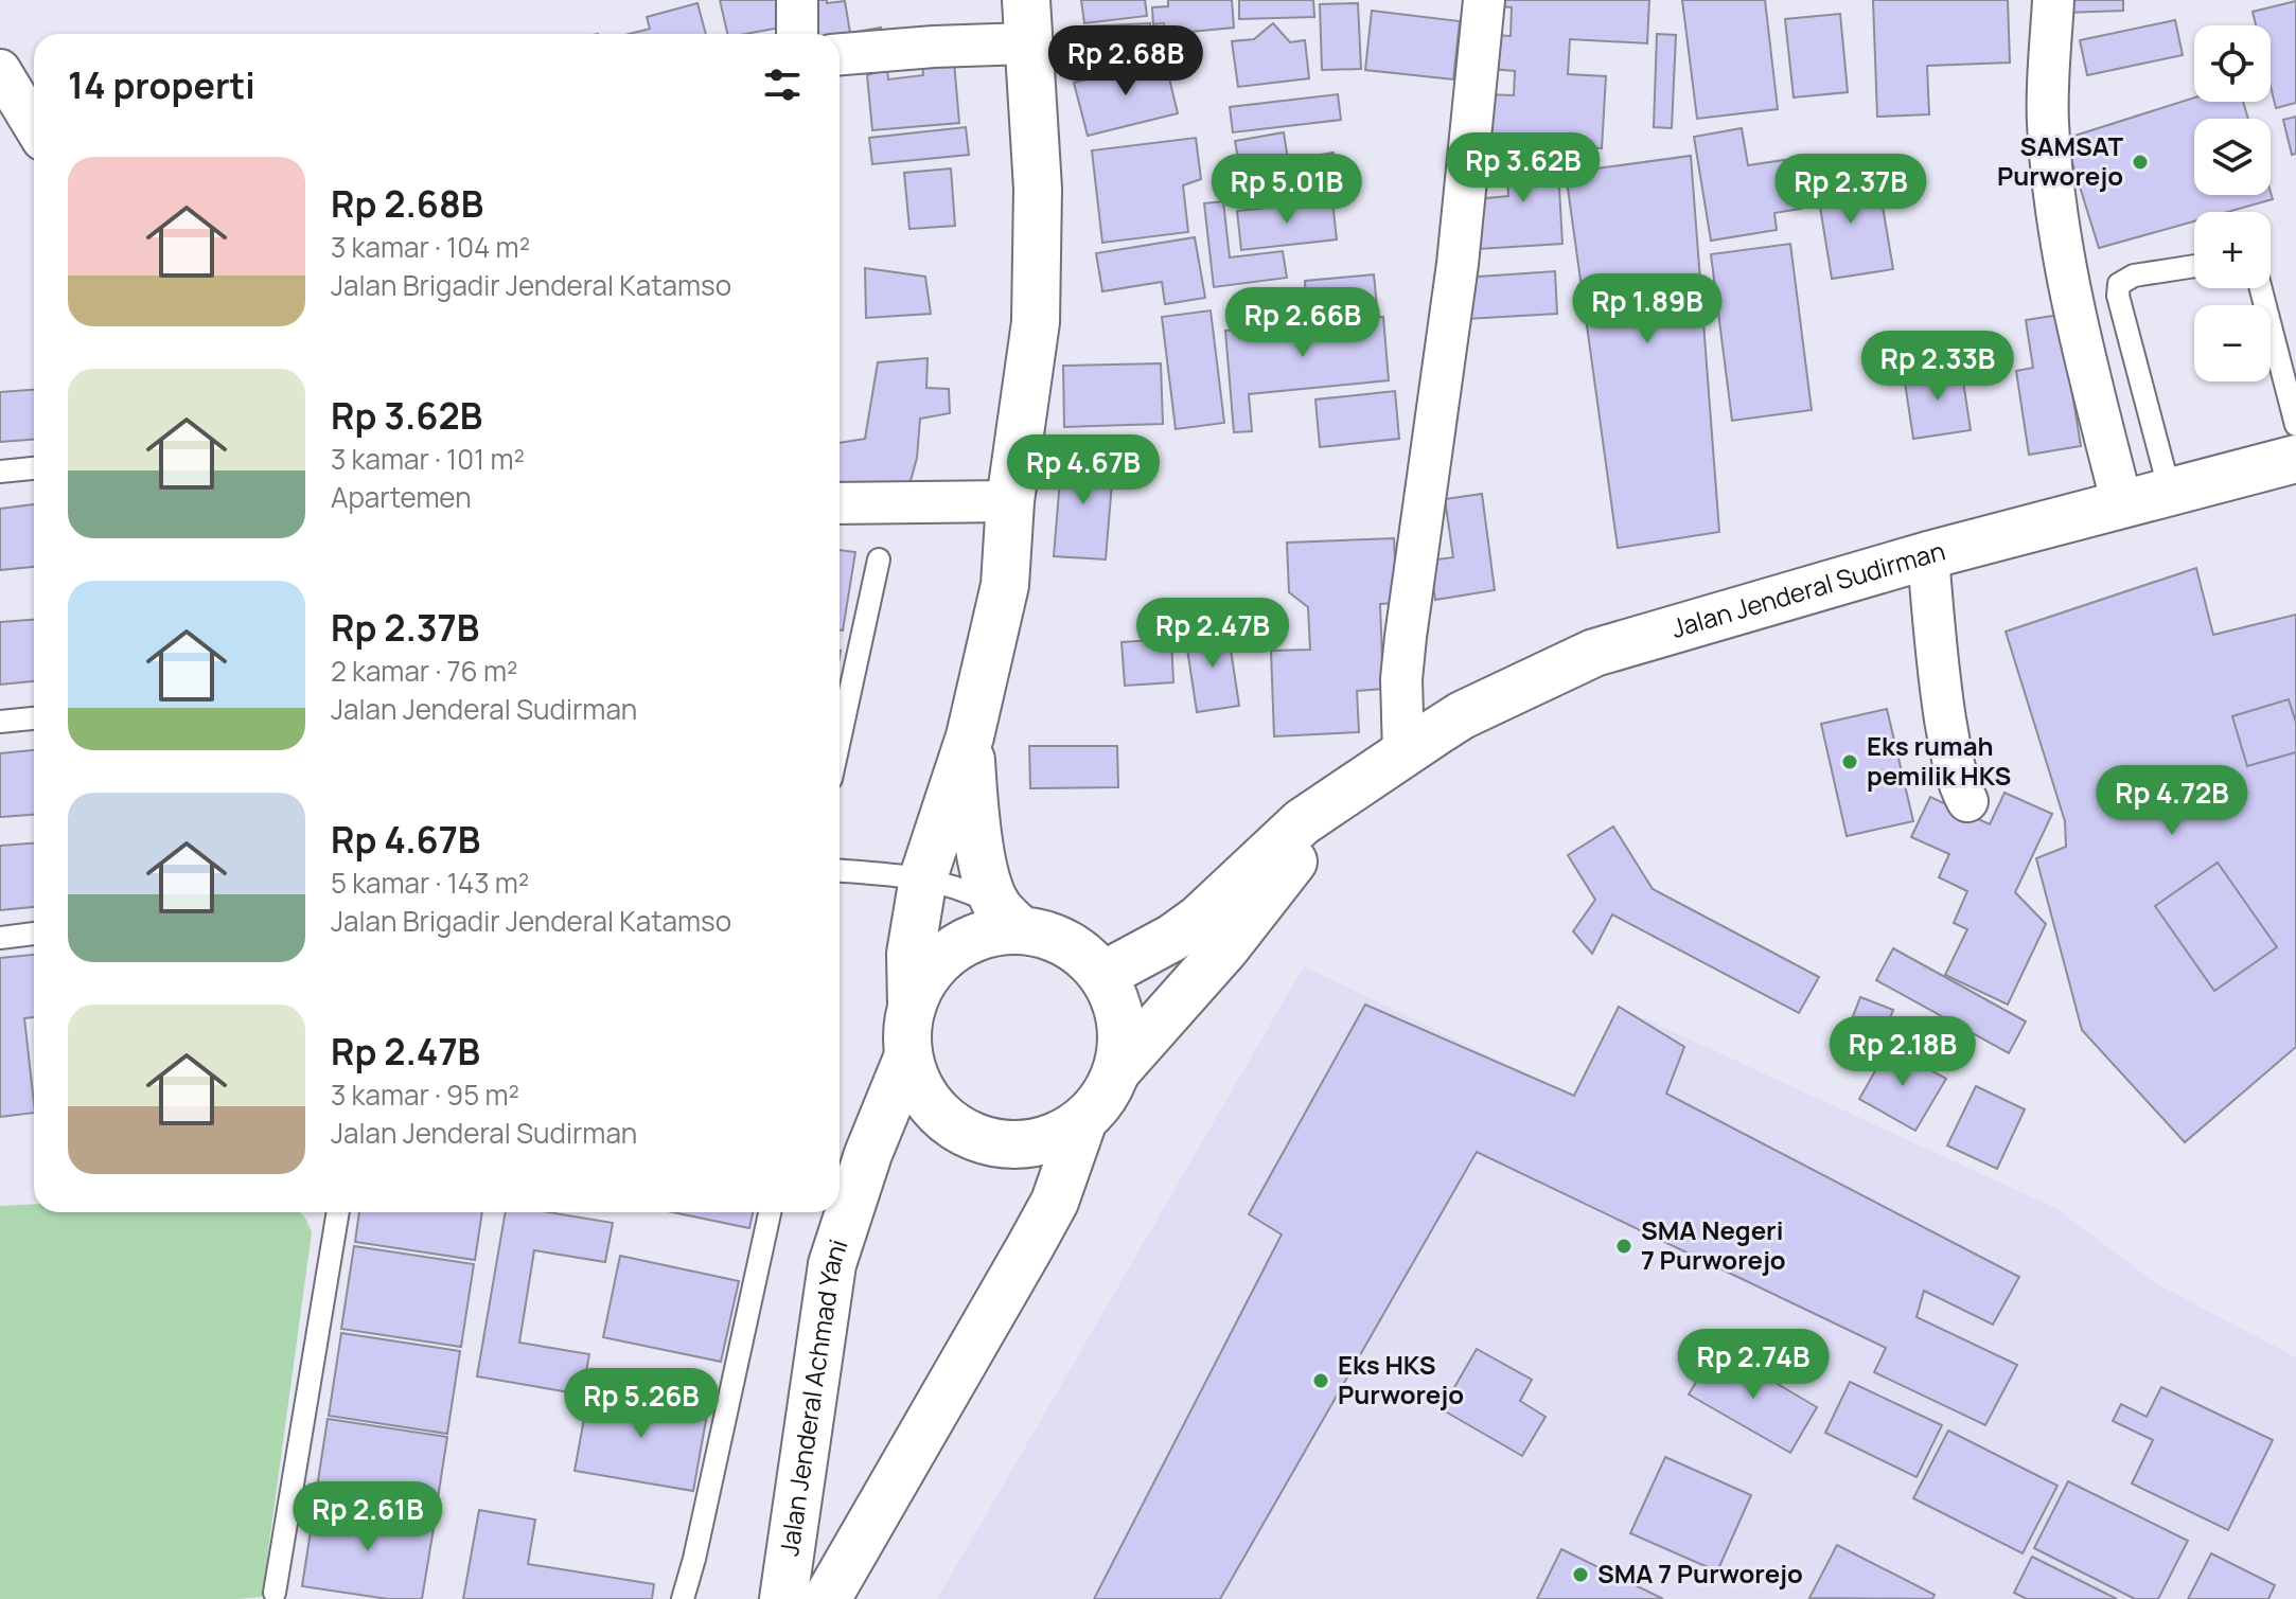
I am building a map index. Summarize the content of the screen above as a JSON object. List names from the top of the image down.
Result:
{
  "streets": {
    "main road": ["Jalan Jenderal Sudirman", "Jalan Jenderal Achmad Yani"]
  },
  "crossings": [
    ["Jalan Jenderal Sudirman", "Jalan Jenderal Achmad Yani"]
  ],
  "places": [
    "SAMSAT Purworejo",
    "Eks rumah pemilik HKS",
    "SMA Negeri 7 Purworejo",
    "Eks HKS Purworejo",
    "SMA 7 Purworejo"
  ],
  "page": {
    "map_buttons": ["+", "−"],
    "price": [
      "Rp 2.68B",
      "Rp 3.62B",
      "Rp 5.01B",
      "Rp 2.37B",
      "Rp 1.89B",
      "Rp 2.66B",
      "Rp 2.33B",
      "Rp 4.67B",
      "Rp 2.47B",
      "Rp 4.72B",
      "Rp 2.18B",
      "Rp 2.74B",
      "Rp 5.26B",
      "Rp 2.61B"
    ],
    "heading": "14 properti",
    "list": [
      {
        "name": "Rp 2.68B",
        "note": "3 kamar · 104 m² · Jalan Brigadir Jenderal Katamso"
      },
      {
        "name": "Rp 3.62B",
        "note": "3 kamar · 101 m² · Apartemen"
      },
      {
        "name": "Rp 2.37B",
        "note": "2 kamar · 76 m² · Jalan Jenderal Sudirman"
      },
      {
        "name": "Rp 4.67B",
        "note": "5 kamar · 143 m² · Jalan Brigadir Jenderal Katamso"
      },
      {
        "name": "Rp 2.47B",
        "note": "3 kamar · 95 m² · Jalan Jenderal Sudirman"
      }
    ]
  }
}
